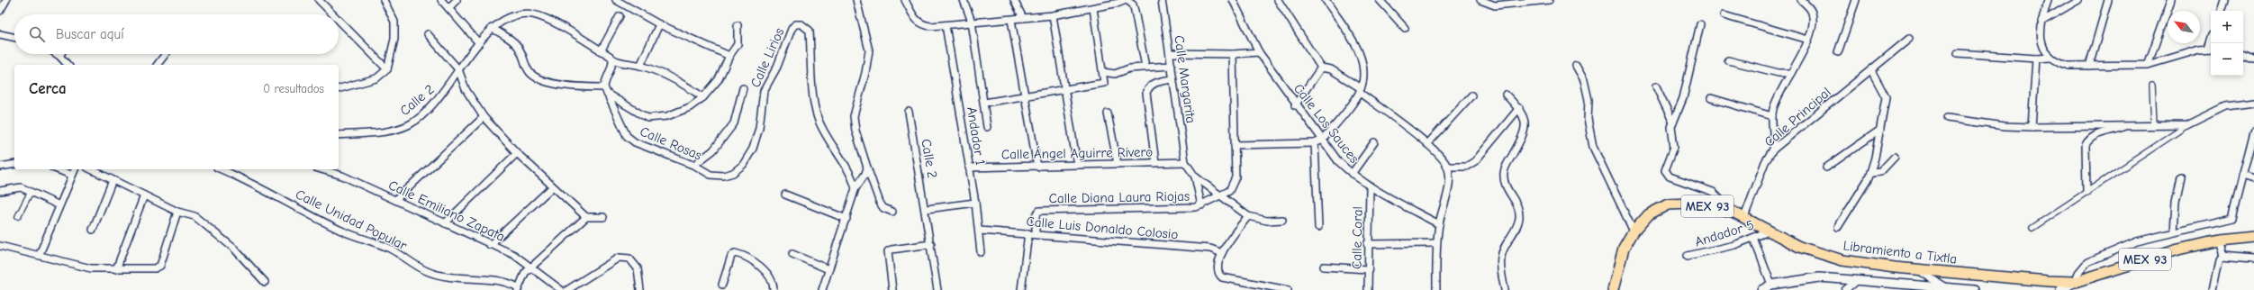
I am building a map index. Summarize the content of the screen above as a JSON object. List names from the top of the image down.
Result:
{
  "streets": {
    "main road": ["MEX 93", "Libramiento a Tixtla"],
    "street": [
      "Calle Lirios",
      "Calle Margarita",
      "Calle 2",
      "Calle Principal",
      "Calle Los Sauces",
      "Andador 1",
      "Calle Rosas",
      "Calle Ángel Aguirre Rivero",
      "Calle Diana Laura Riojas",
      "Calle Emiliano Zapata",
      "Calle Unidad Popular",
      "Calle Luis Donaldo Colosio",
      "Andador 5",
      "Calle Coral"
    ]
  },
  "crossings": [
    ["Calle Lirios", "Calle Rosas"],
    ["Calle Margarita", "Calle Ángel Aguirre Rivero"],
    ["Calle Principal", "Libramiento a Tixtla"],
    ["Calle Los Sauces", "Calle Coral"],
    ["Andador 1", "Calle Ángel Aguirre Rivero"],
    ["Andador 1", "Calle Luis Donaldo Colosio"],
    ["Calle Diana Laura Riojas", "Calle Luis Donaldo Colosio"],
    ["MEX 93", "Libramiento a Tixtla"],
    ["Andador 5", "Libramiento a Tixtla"]
  ],
  "north": "top left",
  "page": {
    "map_buttons": ["+", "−"],
    "search": "Buscar aquí",
    "heading": ["Cerca", "0 resultados"]
  }
}
